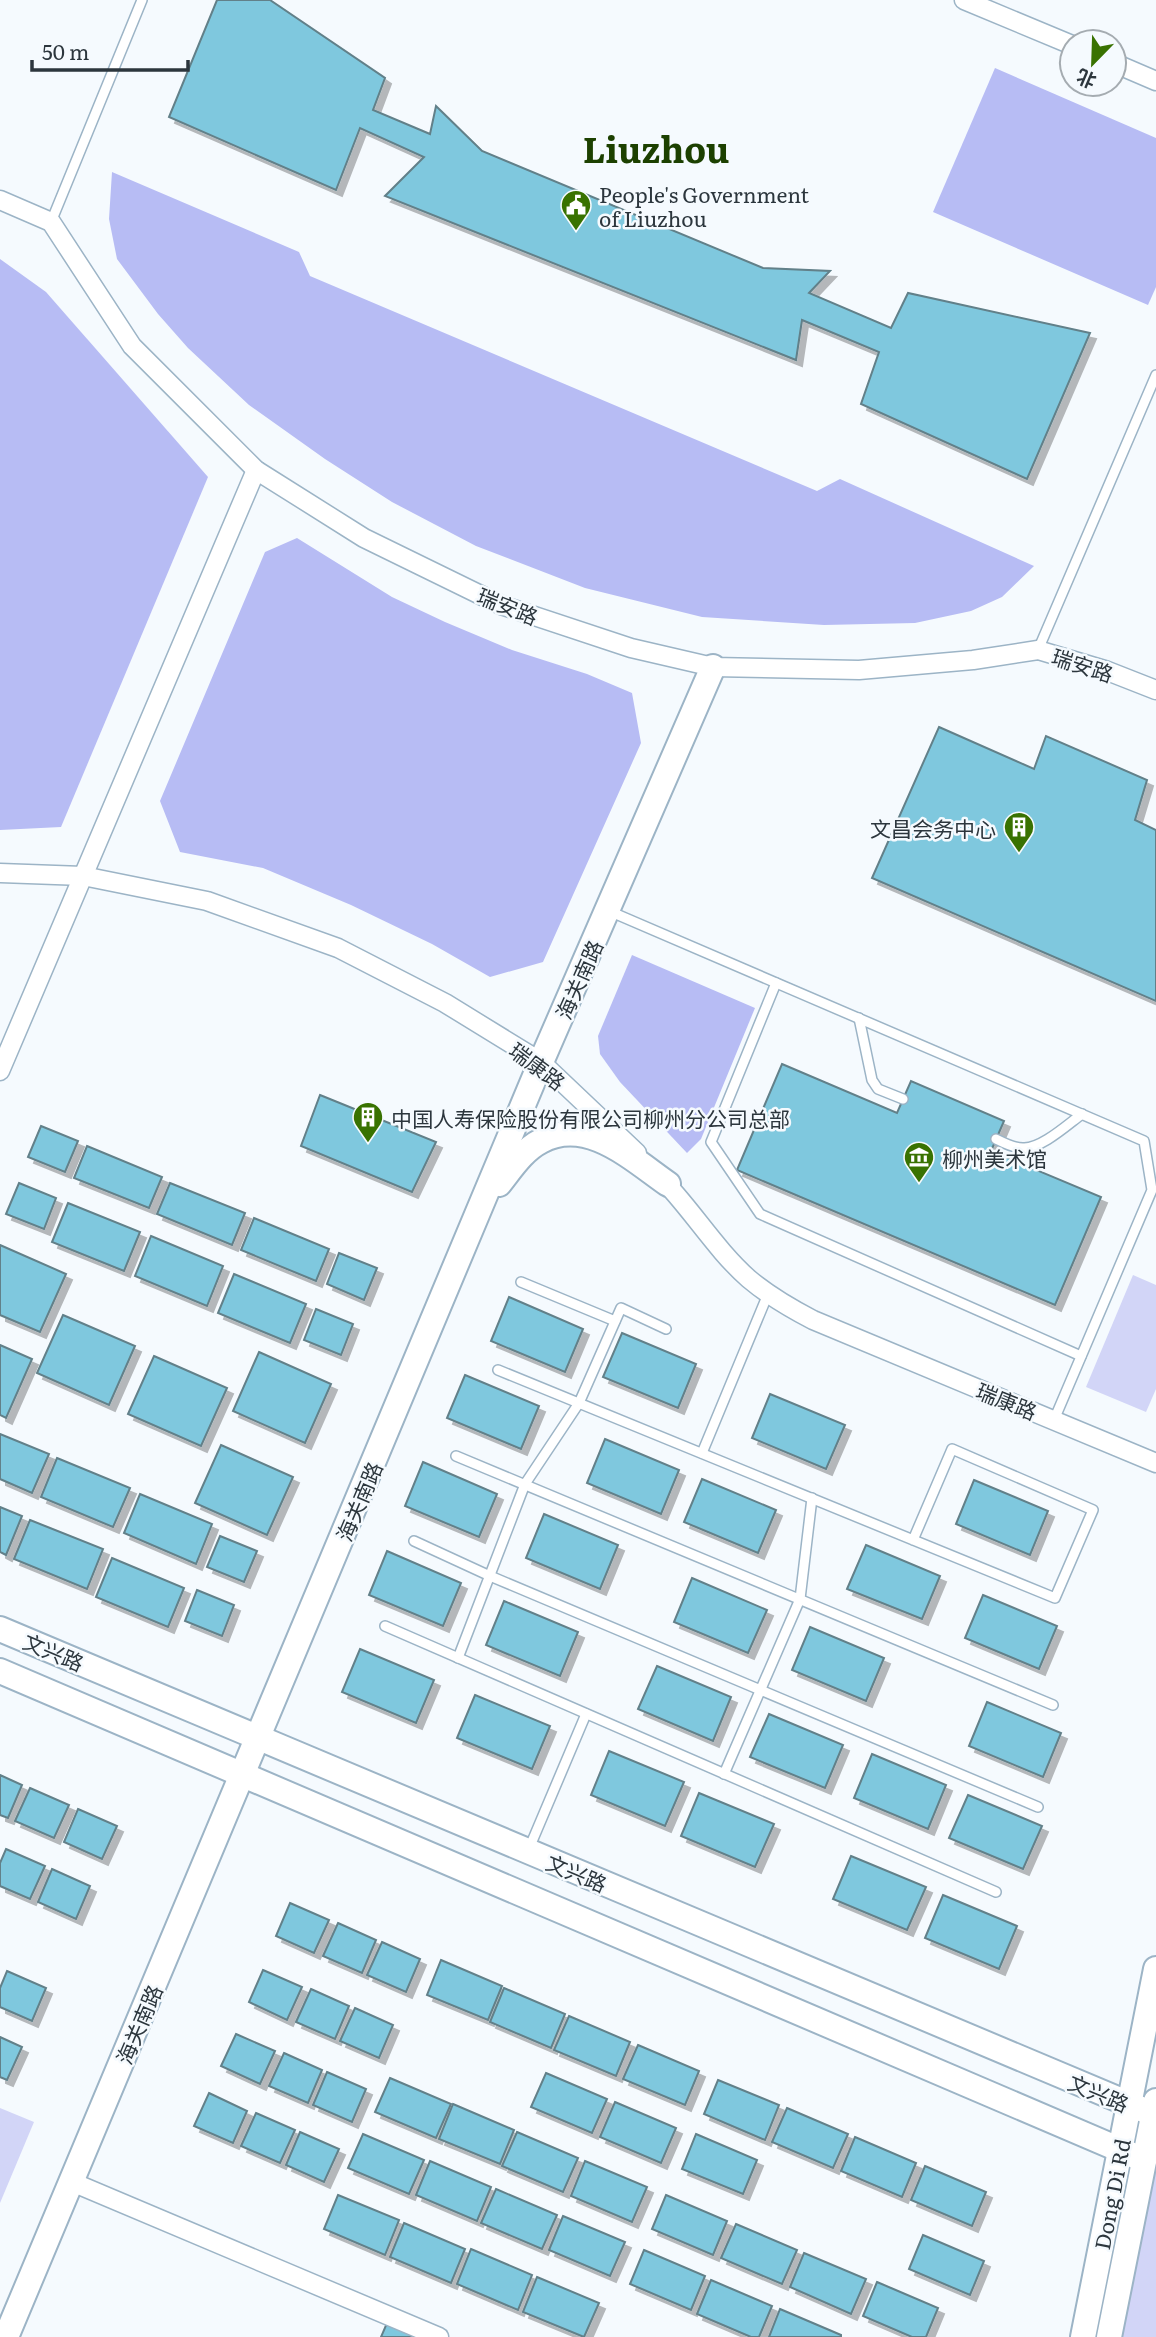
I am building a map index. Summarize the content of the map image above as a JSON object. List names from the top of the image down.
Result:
{
  "streets": {
    "main road": ["海关南路", "文兴路", "Dong Di Rd"],
    "street": ["瑞安路", "瑞康路"]
  },
  "crossings": [
    ["瑞安路", "海关南路"],
    ["海关南路", "瑞康路"],
    ["海关南路", "文兴路"],
    ["文兴路", "Dong Di Rd"]
  ],
  "districts": ["Liuzhou"],
  "places": {
    "public building": ["People's Government of Liuzhou"],
    "building": ["文昌会务中心", "中国人寿保险股份有限公司柳州分公司总部"],
    "museum": ["柳州美术馆"]
  },
  "scale_bar": "50 m",
  "north": "bottom left"
}
